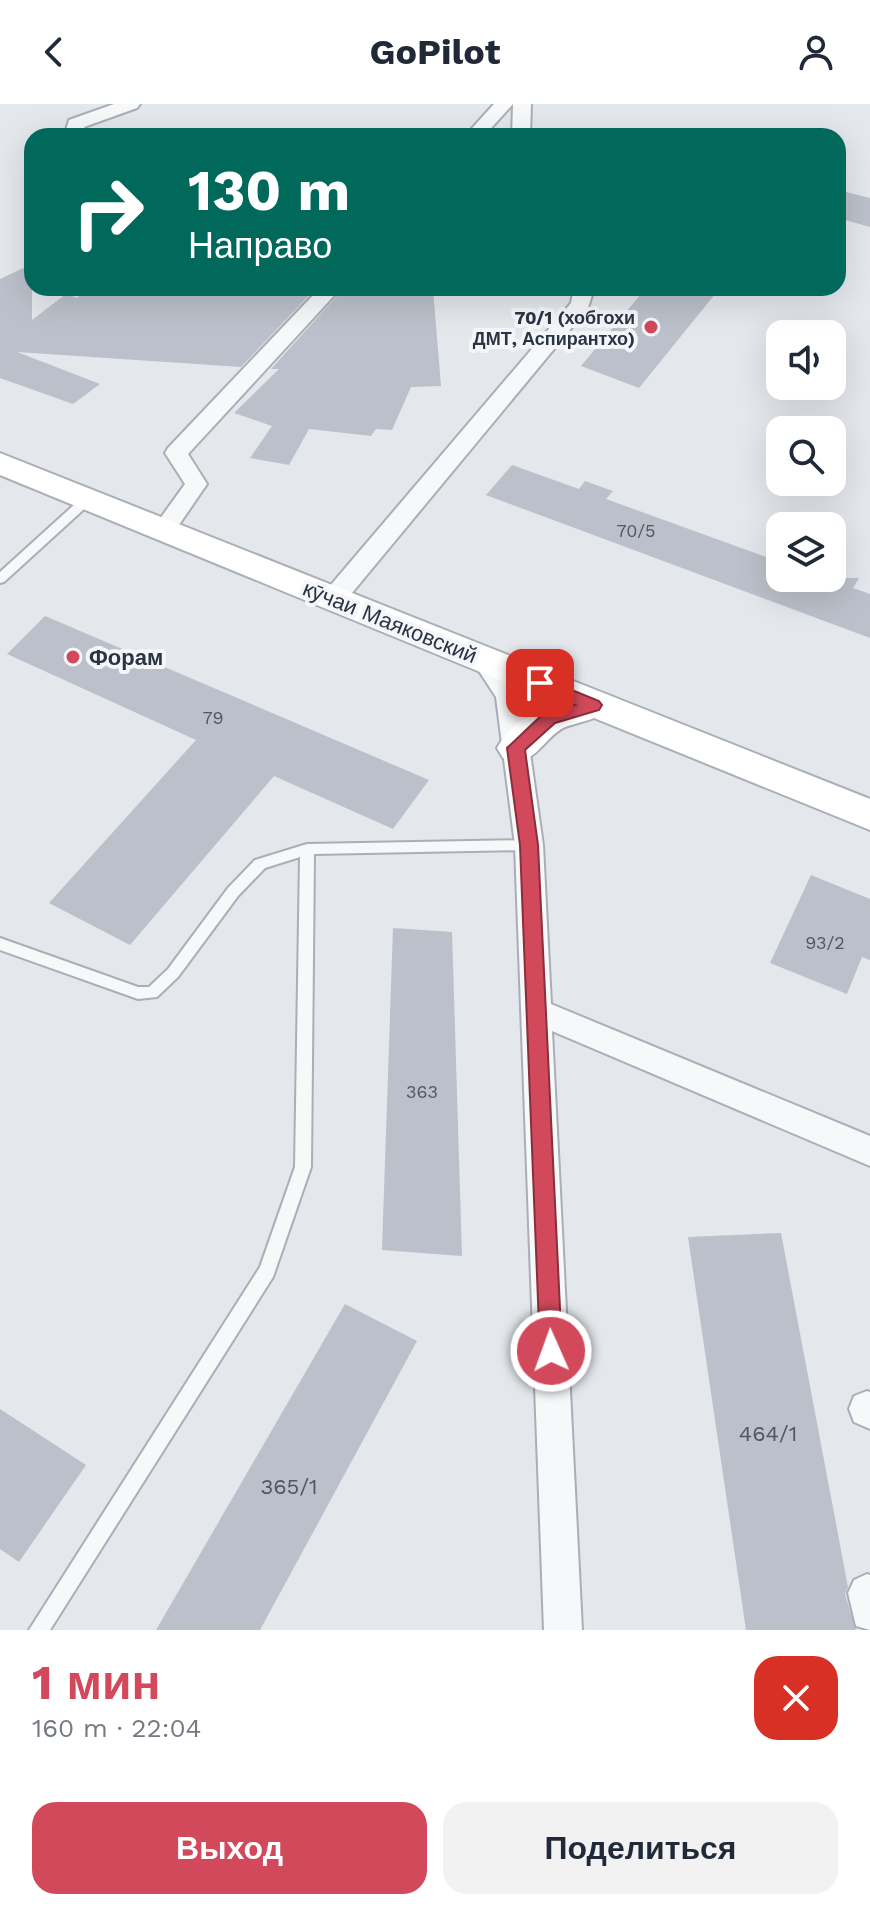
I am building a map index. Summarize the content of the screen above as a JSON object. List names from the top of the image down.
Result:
{
  "streets": {
    "street": ["кӯчаи Маяковский"]
  },
  "places": ["70/1 (хобгохи ДМТ, Аспирантхо)", "Форам"],
  "house_numbers": [
    "70/5",
    "79",
    "93/2",
    "363",
    "464/1",
    "365/1"
  ],
  "page": {
    "header": "GoPilot",
    "turn": ["130 m", "Направо"],
    "heading": ["1 мин", "160 m · 22:04"],
    "buttons": ["Выход", "Поделиться"]
  }
}
